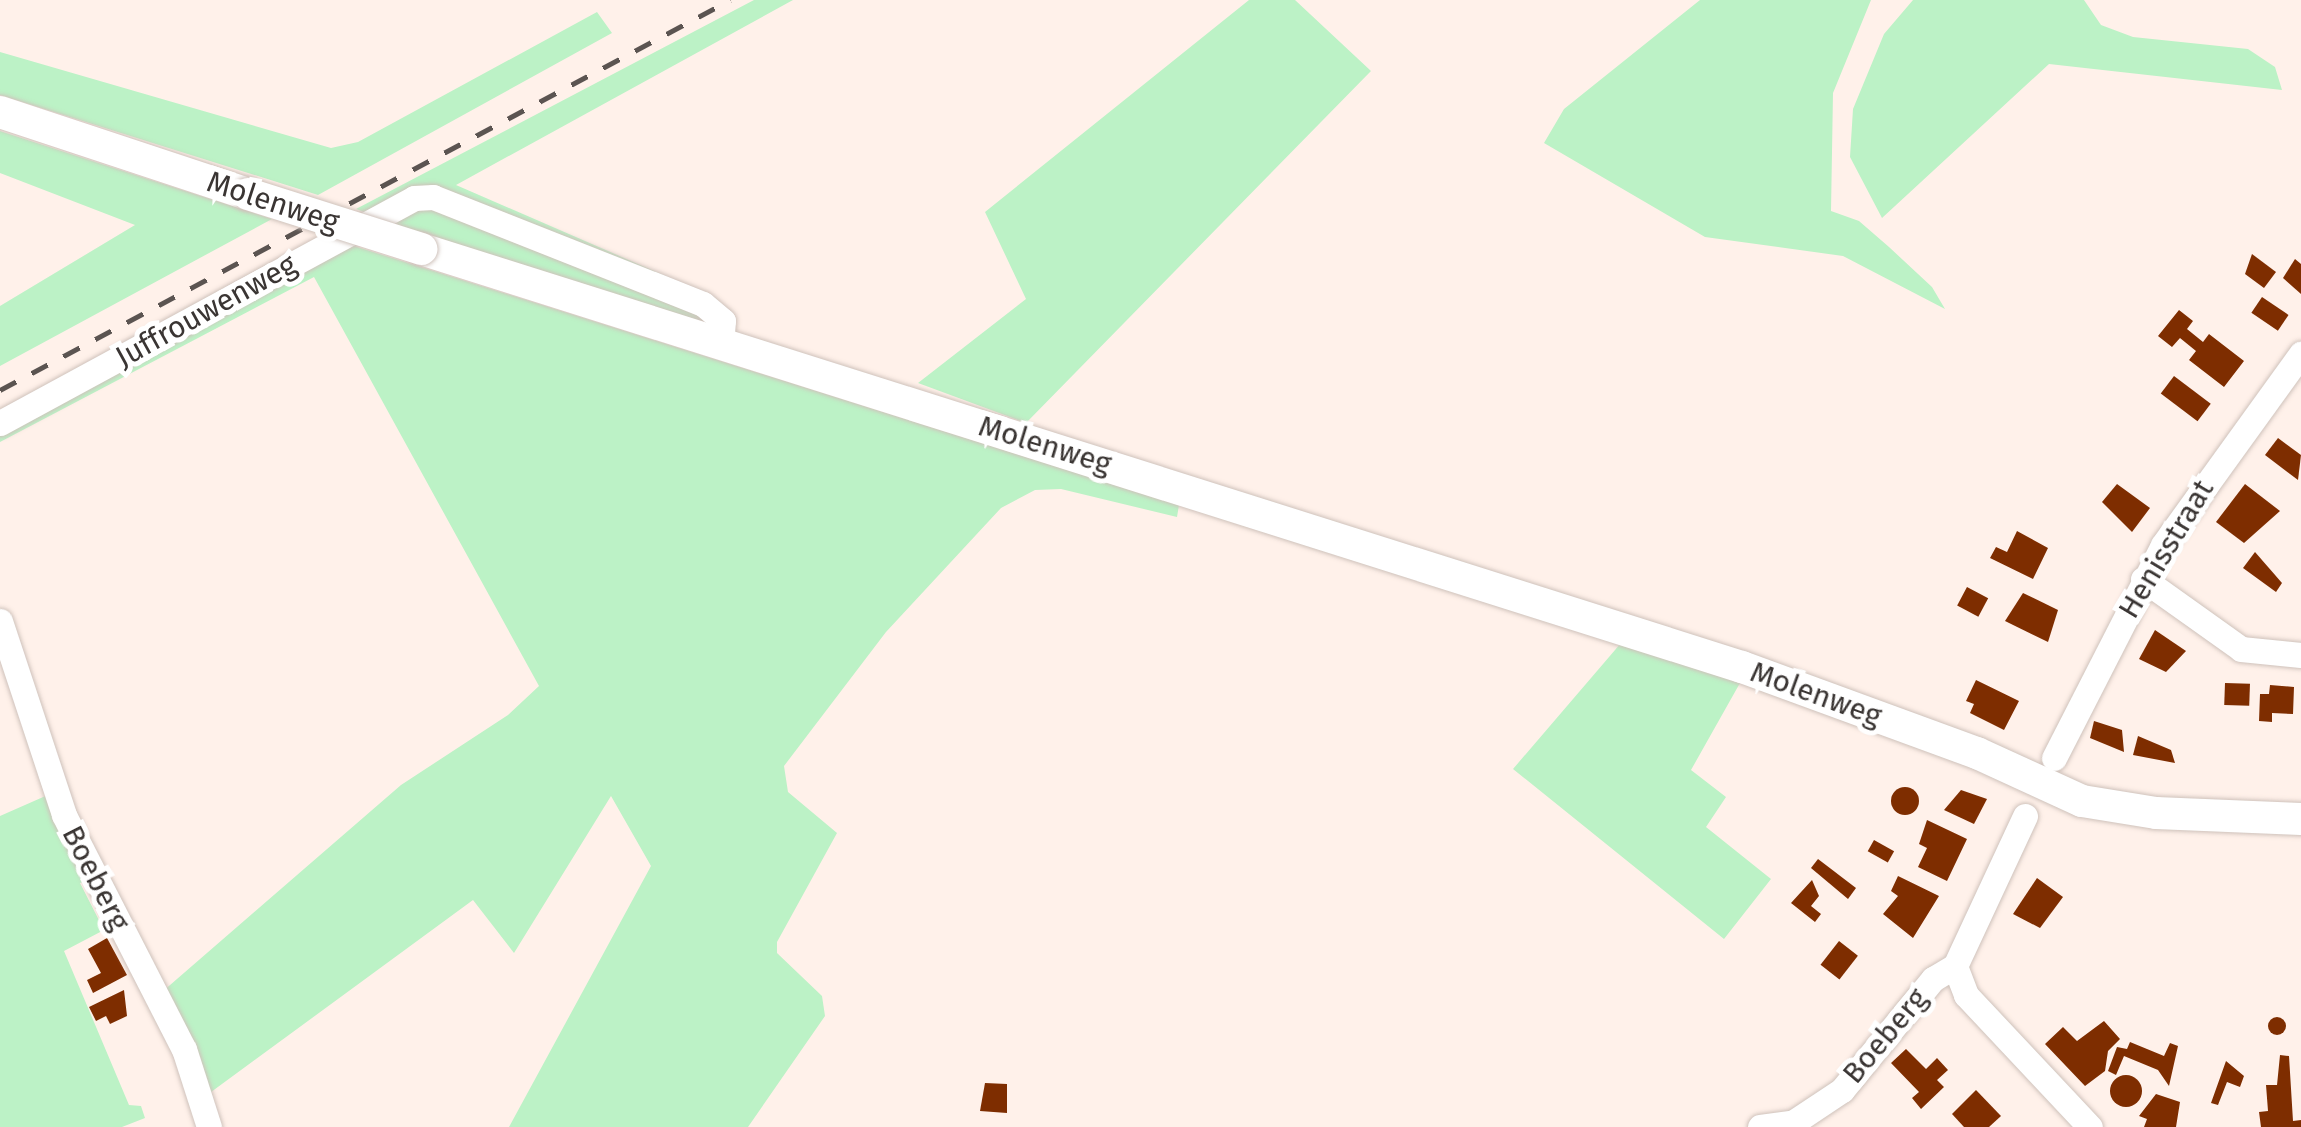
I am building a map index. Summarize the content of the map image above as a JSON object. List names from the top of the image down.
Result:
{
  "streets": {
    "main road": ["Molenweg"],
    "street": ["Juffrouwenweg", "Henisstraat", "Boeberg"]
  },
  "crossings": [
    ["Molenweg", "Juffrouwenweg"]
  ]
}
